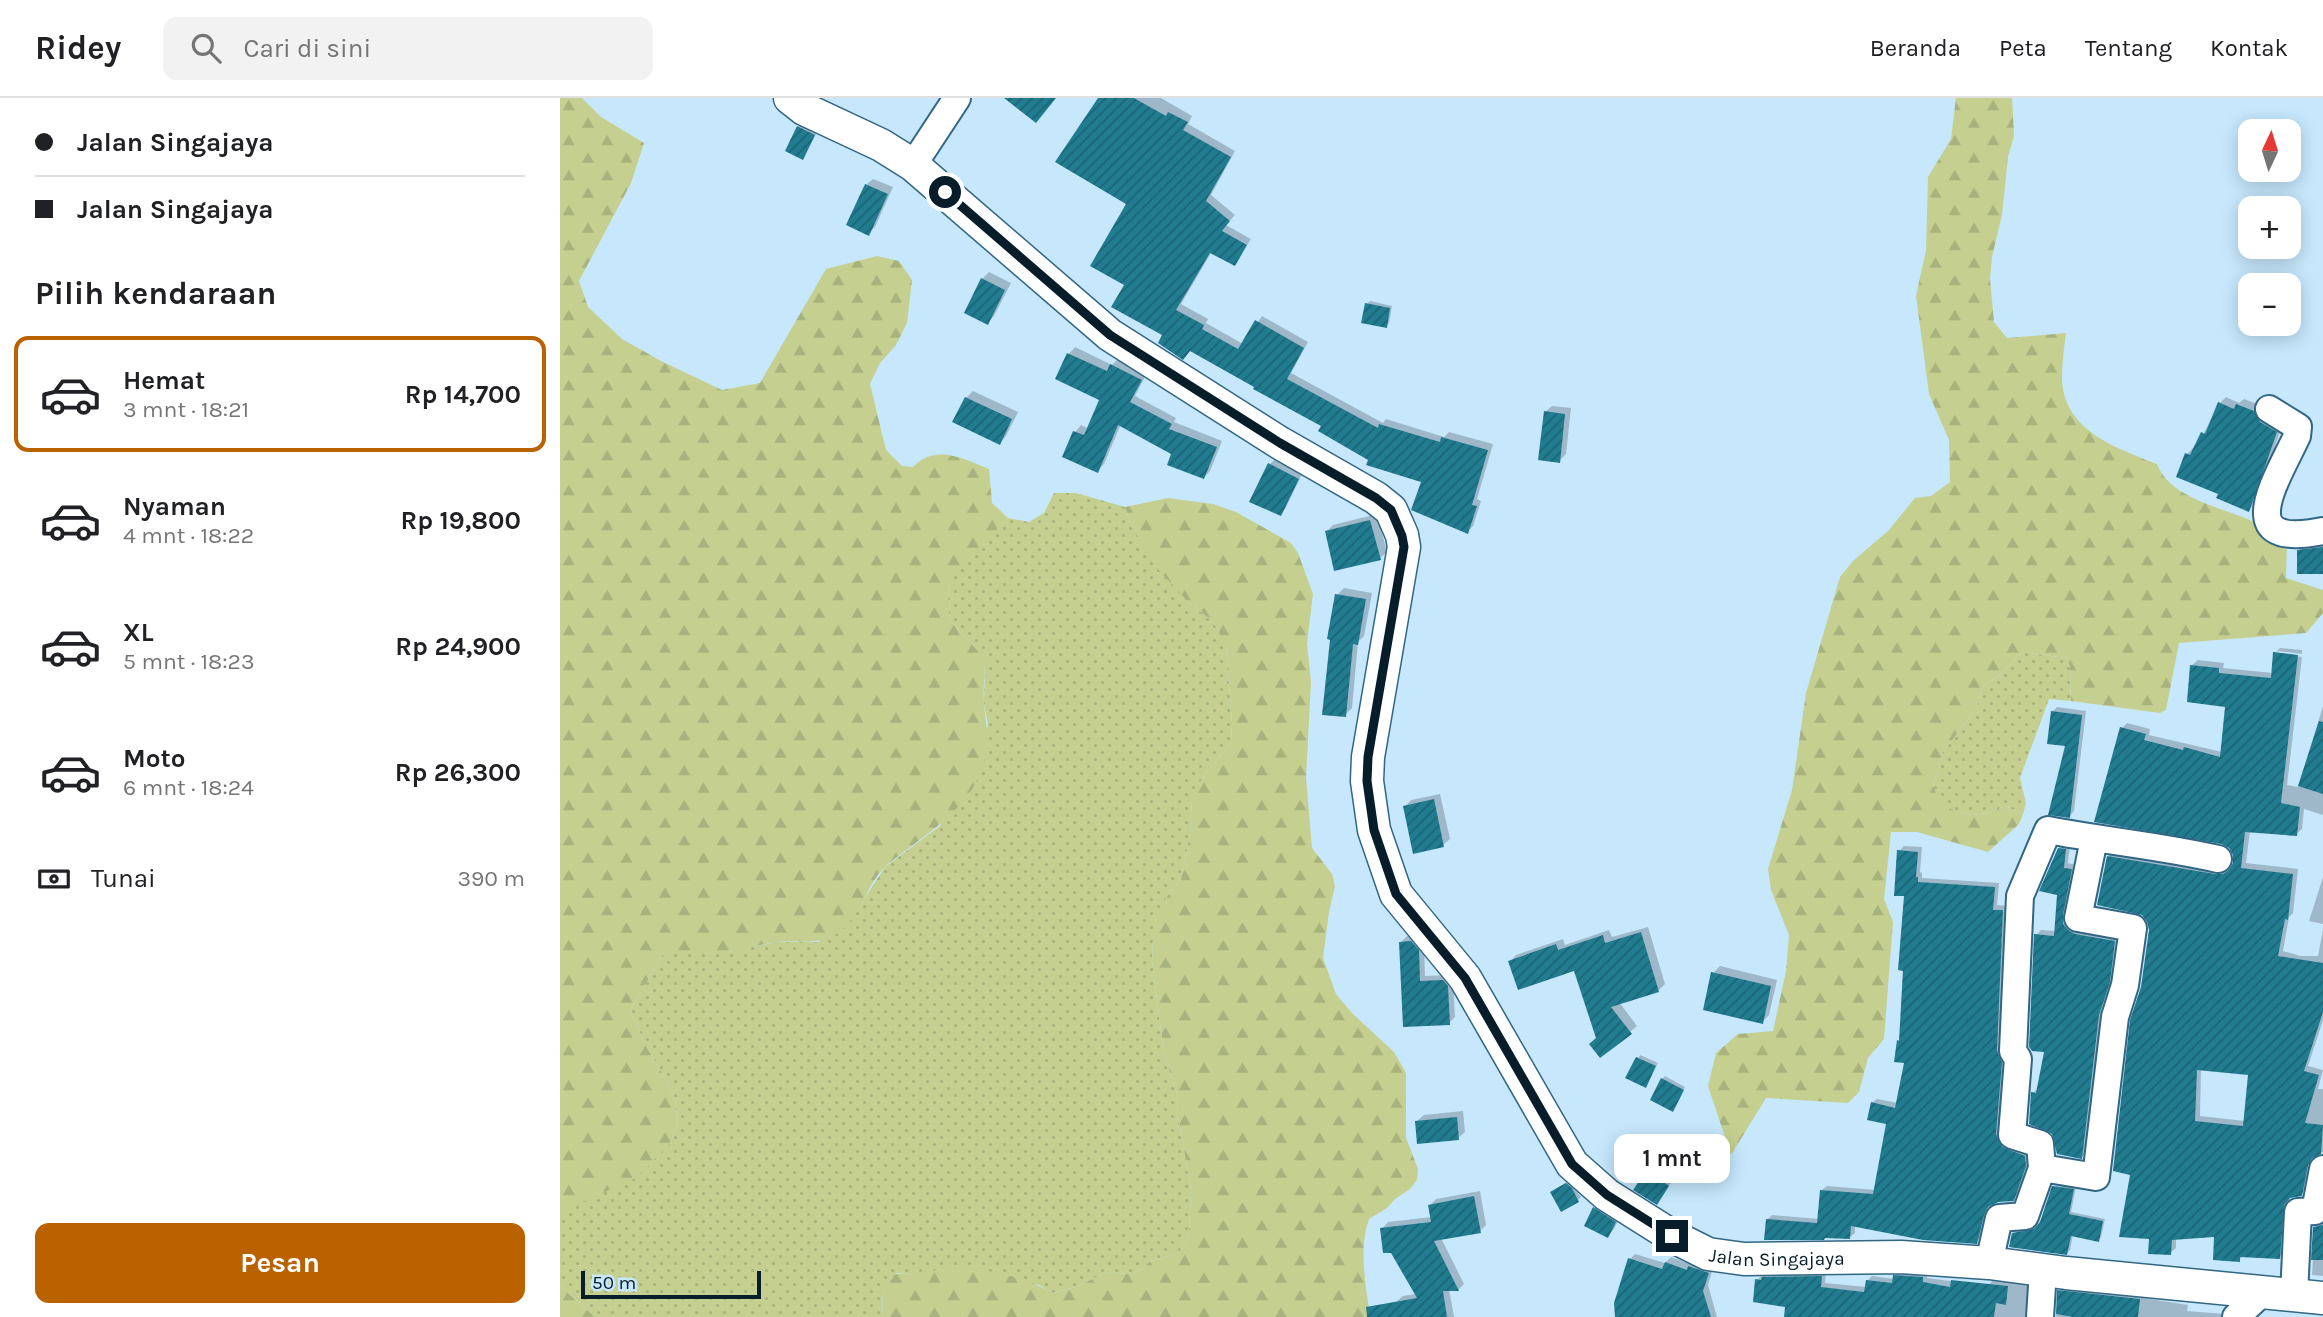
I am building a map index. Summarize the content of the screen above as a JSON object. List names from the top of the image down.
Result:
{
  "streets": {
    "street": ["Jalan Singajaya"]
  },
  "scale_bar": "50 m",
  "north": "top",
  "page": {
    "header": "Ridey",
    "search": "Cari di sini",
    "nav": [
      "Beranda",
      "Peta",
      "Tentang",
      "Kontak"
    ],
    "banner": ["Jalan Singajaya", "Jalan Singajaya"],
    "map_buttons": ["+", "−"],
    "heading": "Pilih kendaraan",
    "list": [
      {
        "name": "Hemat",
        "note": "3 mnt · 18:21",
        "value": "Rp 14,700"
      },
      {
        "name": "Nyaman",
        "note": "4 mnt · 18:22",
        "value": "Rp 19,800"
      },
      {
        "name": "XL",
        "note": "5 mnt · 18:23",
        "value": "Rp 24,900"
      },
      {
        "name": "Moto",
        "note": "6 mnt · 18:24",
        "value": "Rp 26,300"
      }
    ],
    "pay": ["Tunai", "390 m"],
    "bubble": "1 mnt",
    "buttons": "Pesan",
    "scale": "50 m"
  }
}
